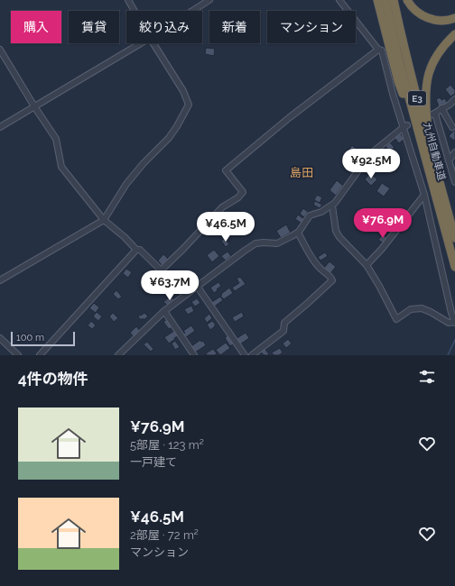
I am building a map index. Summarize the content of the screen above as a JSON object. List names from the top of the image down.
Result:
{
  "streets": {
    "highway": ["E3", "九州自動車道"]
  },
  "districts": ["島田"],
  "scale_bar": "100 m",
  "page": {
    "chip": [
      "購入",
      "賃貸",
      "絞り込み",
      "新着",
      "マンション"
    ],
    "price": [
      "¥92.5M",
      "¥76.9M",
      "¥46.5M",
      "¥63.7M"
    ],
    "scale": "100 m",
    "heading": "4件の物件",
    "list": [
      {
        "name": "¥76.9M",
        "note": "5部屋 · 123 m² · 一戸建て"
      },
      {
        "name": "¥46.5M",
        "note": "2部屋 · 72 m² · マンション"
      }
    ]
  }
}
